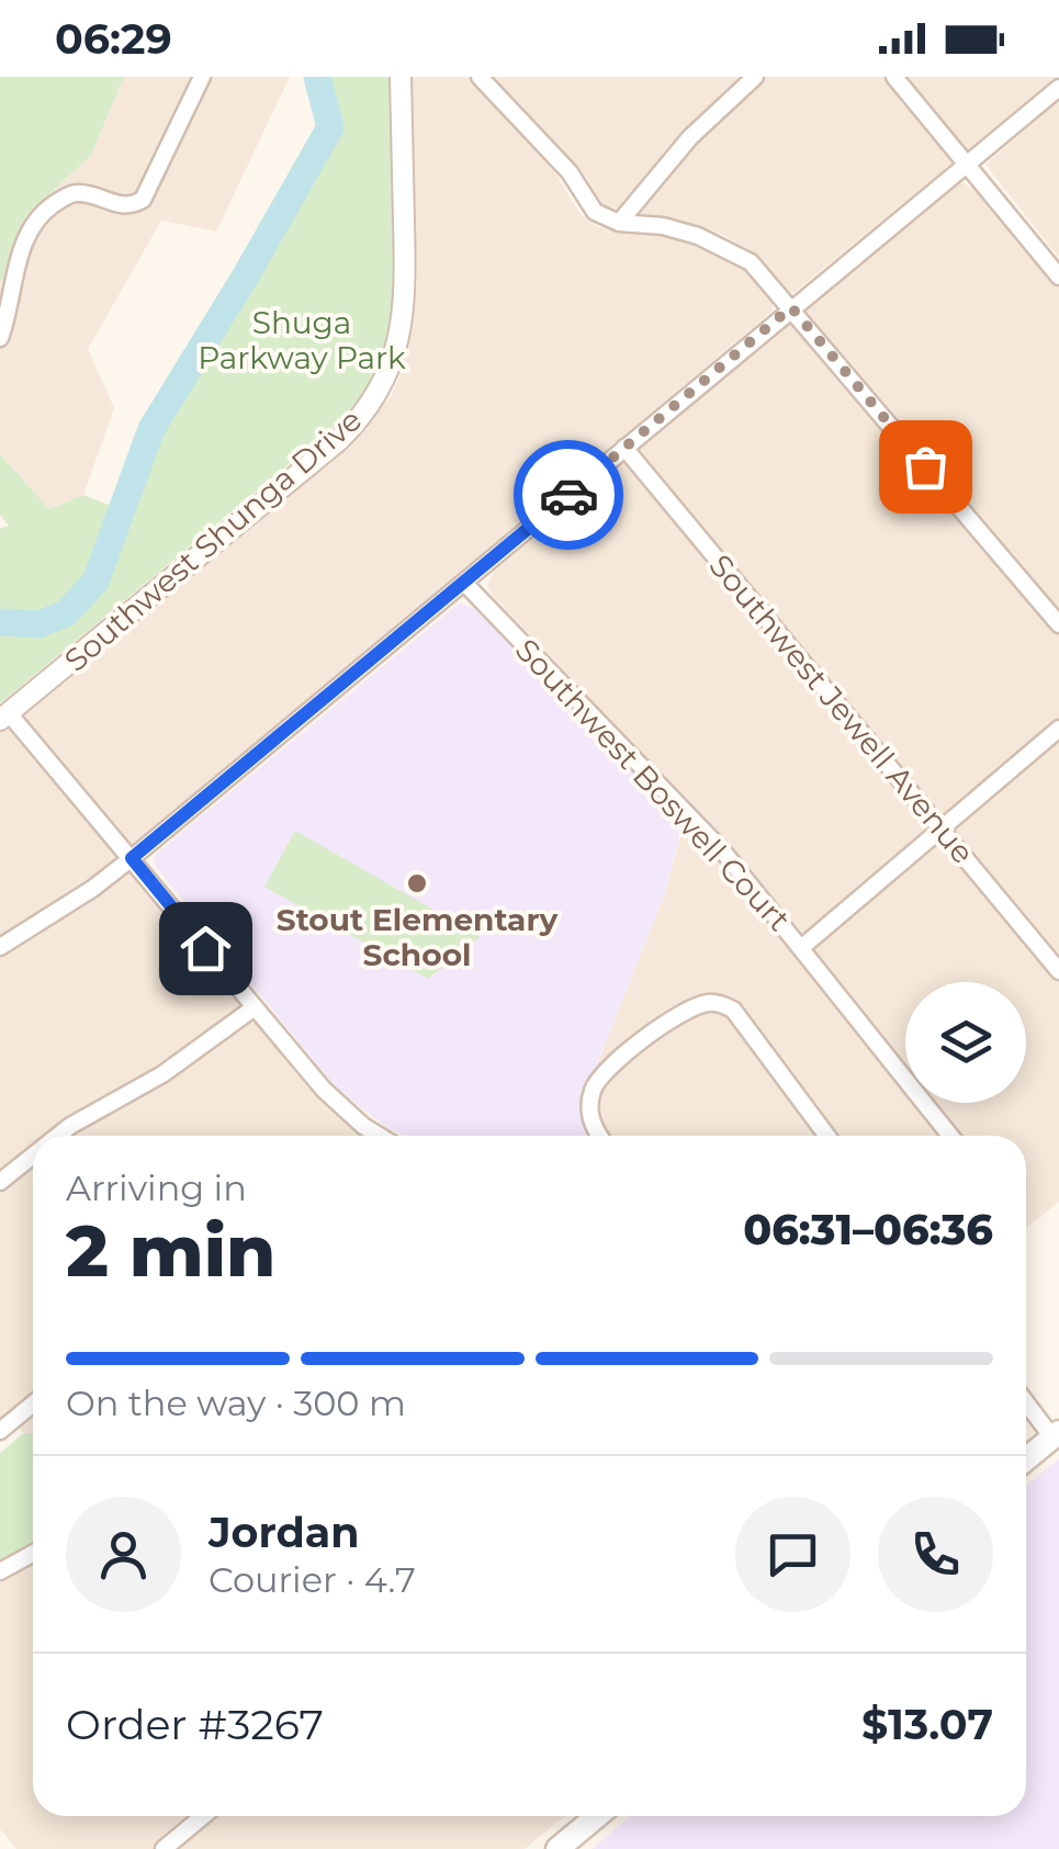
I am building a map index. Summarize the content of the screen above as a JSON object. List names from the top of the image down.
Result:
{
  "streets": {
    "street": ["Southwest Shunga Drive", "Southwest Jewell Avenue", "Southwest Boswell Court"]
  },
  "parks": ["Shuga Parkway Park"],
  "places": ["Stout Elementary School"],
  "page": {
    "status": "06:29",
    "heading": ["2 min", "Arriving in", "06:31–06:36"],
    "panel": [
      "Jordan",
      "Courier · 4.7",
      "Order #3267",
      "$13.07"
    ],
    "bar": "On the way · 300 m"
  }
}
